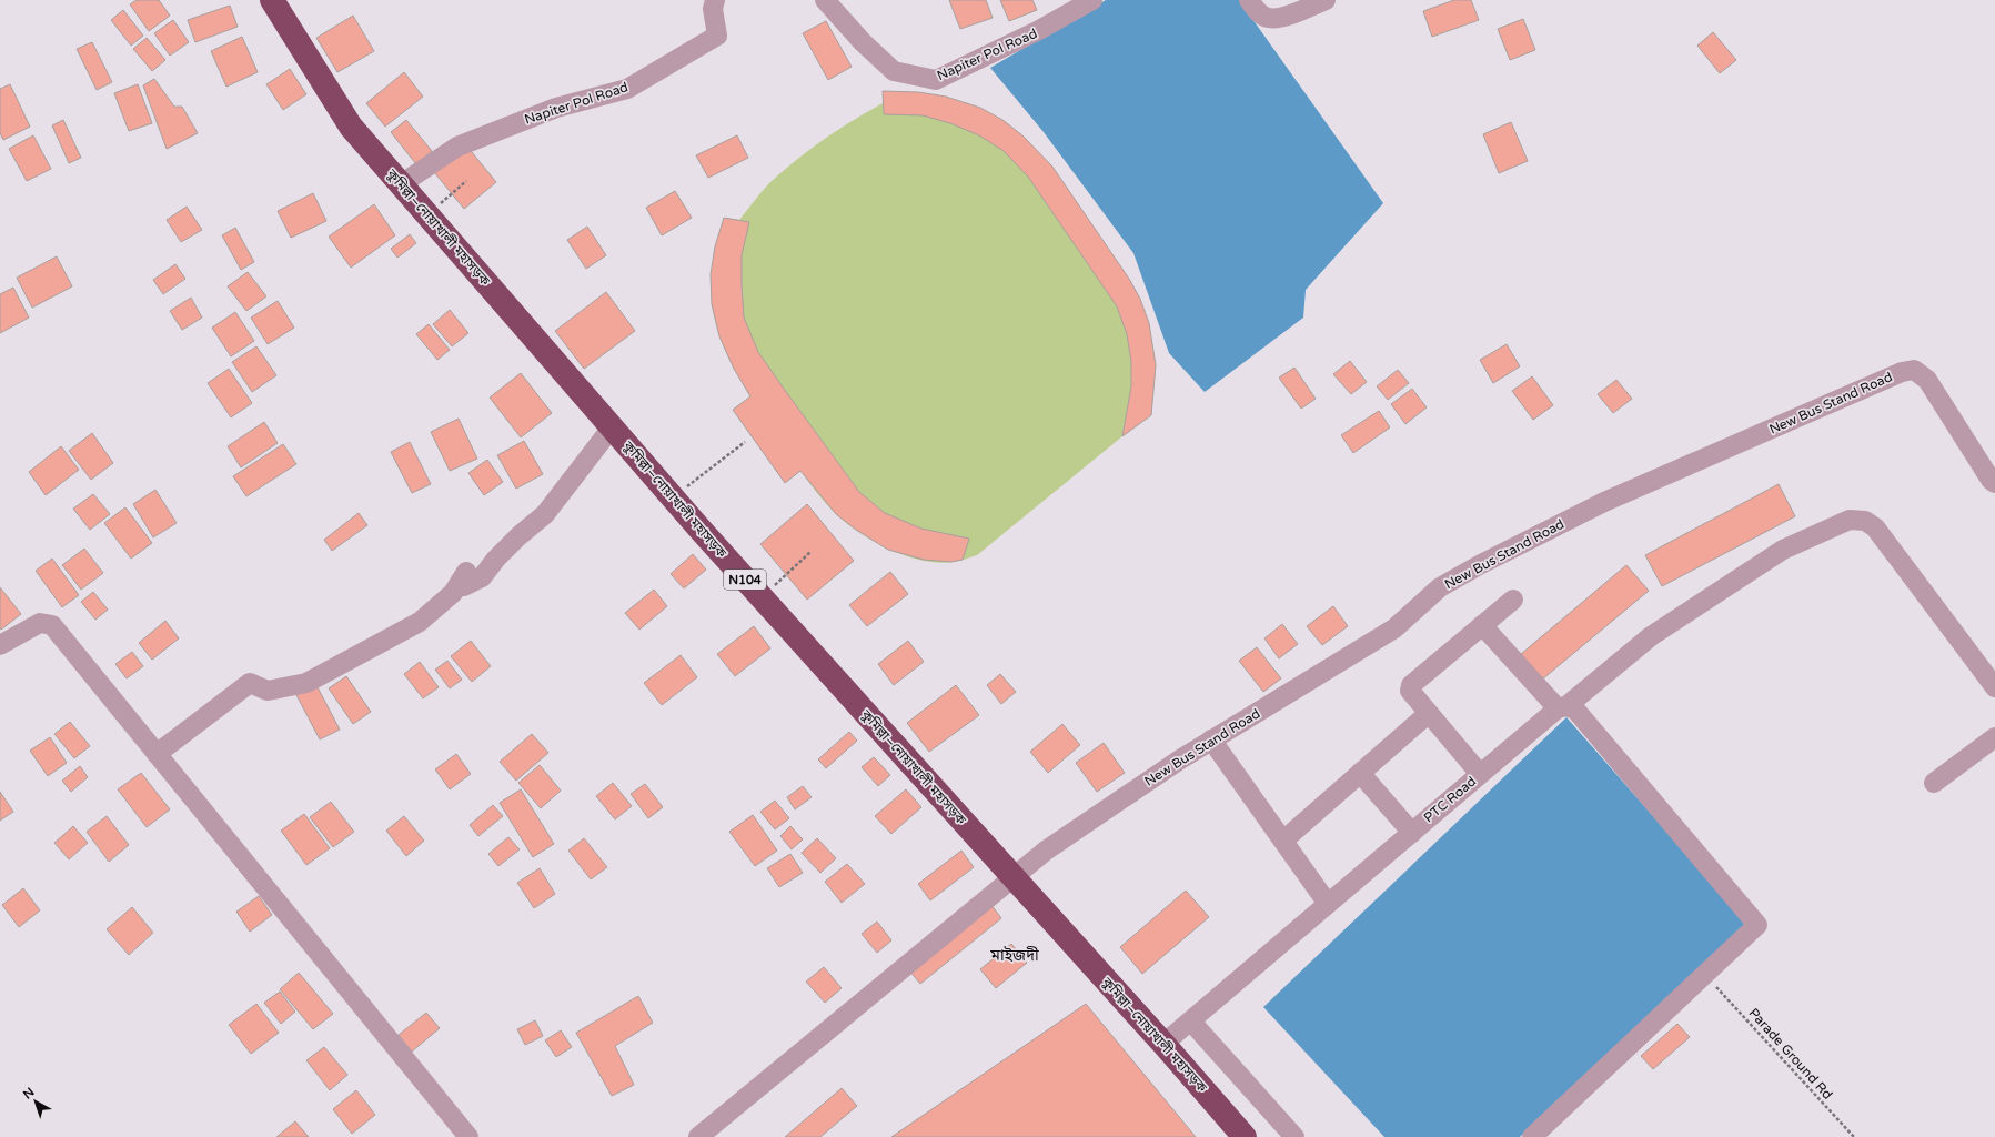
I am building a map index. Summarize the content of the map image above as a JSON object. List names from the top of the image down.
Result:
{
  "streets": {
    "highway": ["কুমিল্লা–নোয়াখালী মহাসড়ক", "N104"],
    "street": ["Napiter Pol Road", "New Bus Stand Road", "PTC Road"],
    "path": ["Parade Ground Rd"]
  },
  "crossings": [
    ["Napiter Pol Road", "কুমিল্লা–নোয়াখালী মহাসড়ক"],
    ["কুমিল্লা–নোয়াখালী মহাসড়ক", "New Bus Stand Road"],
    ["কুমিল্লা–নোয়াখালী মহাসড়ক", "PTC Road"]
  ],
  "districts": ["মাইজদী"],
  "north": "top left"
}
